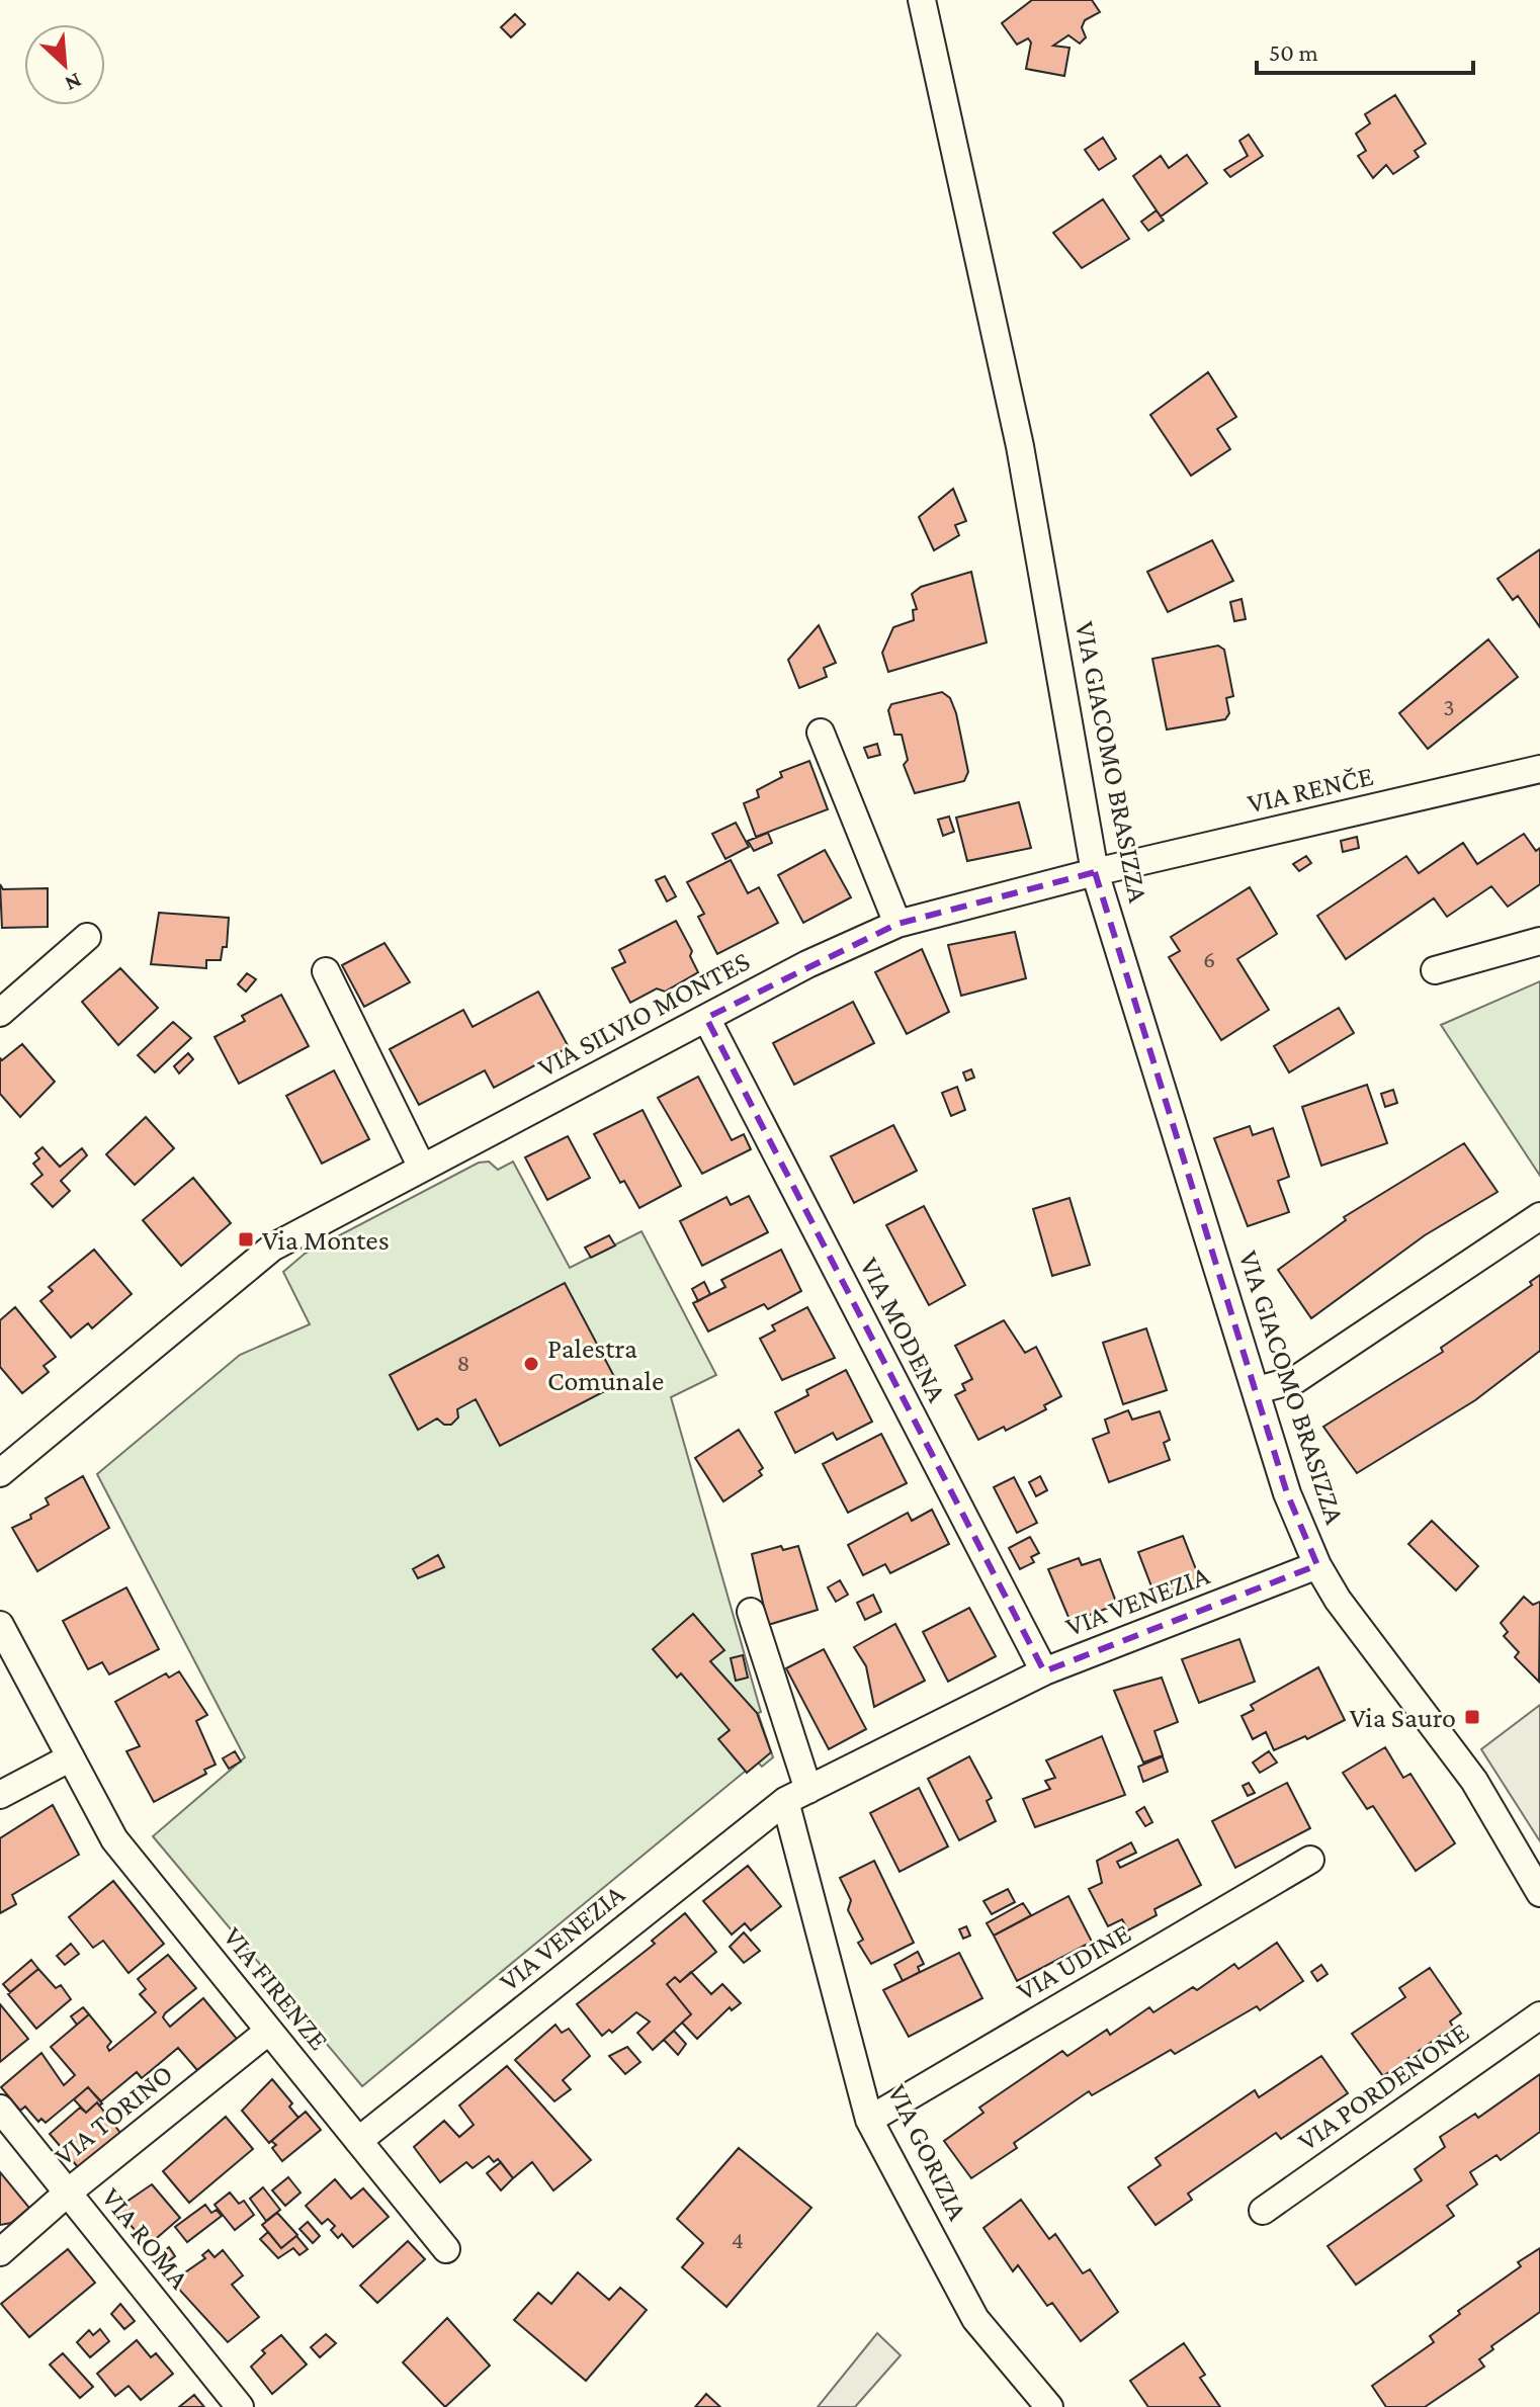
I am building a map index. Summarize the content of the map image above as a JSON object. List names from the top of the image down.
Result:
{
  "streets": {
    "street": [
      "VIA GIACOMO BRASIZZA",
      "VIA RENČE",
      "VIA SILVIO MONTES",
      "VIA MODENA",
      "VIA VENEZIA",
      "VIA UDINE",
      "VIA FIRENZE",
      "VIA PORDENONE",
      "VIA TORINO",
      "VIA GORIZIA",
      "VIA ROMA"
    ]
  },
  "crossings": [
    ["VIA GIACOMO BRASIZZA", "VIA RENČE"],
    ["VIA GIACOMO BRASIZZA", "VIA SILVIO MONTES"],
    ["VIA GIACOMO BRASIZZA", "VIA VENEZIA"],
    ["VIA RENČE", "VIA SILVIO MONTES"],
    ["VIA SILVIO MONTES", "VIA MODENA"],
    ["VIA MODENA", "VIA VENEZIA"],
    ["VIA VENEZIA", "VIA FIRENZE"],
    ["VIA VENEZIA", "VIA GORIZIA"],
    ["VIA UDINE", "VIA GORIZIA"],
    ["VIA FIRENZE", "VIA TORINO"],
    ["VIA TORINO", "VIA ROMA"]
  ],
  "places": {
    "transit": ["Via Montes", "Via Sauro"],
    "other": ["Palestra Comunale"]
  },
  "house_numbers": [
    "3",
    "6",
    "8",
    "4"
  ],
  "scale_bar": "50 m",
  "north": "bottom right"
}
